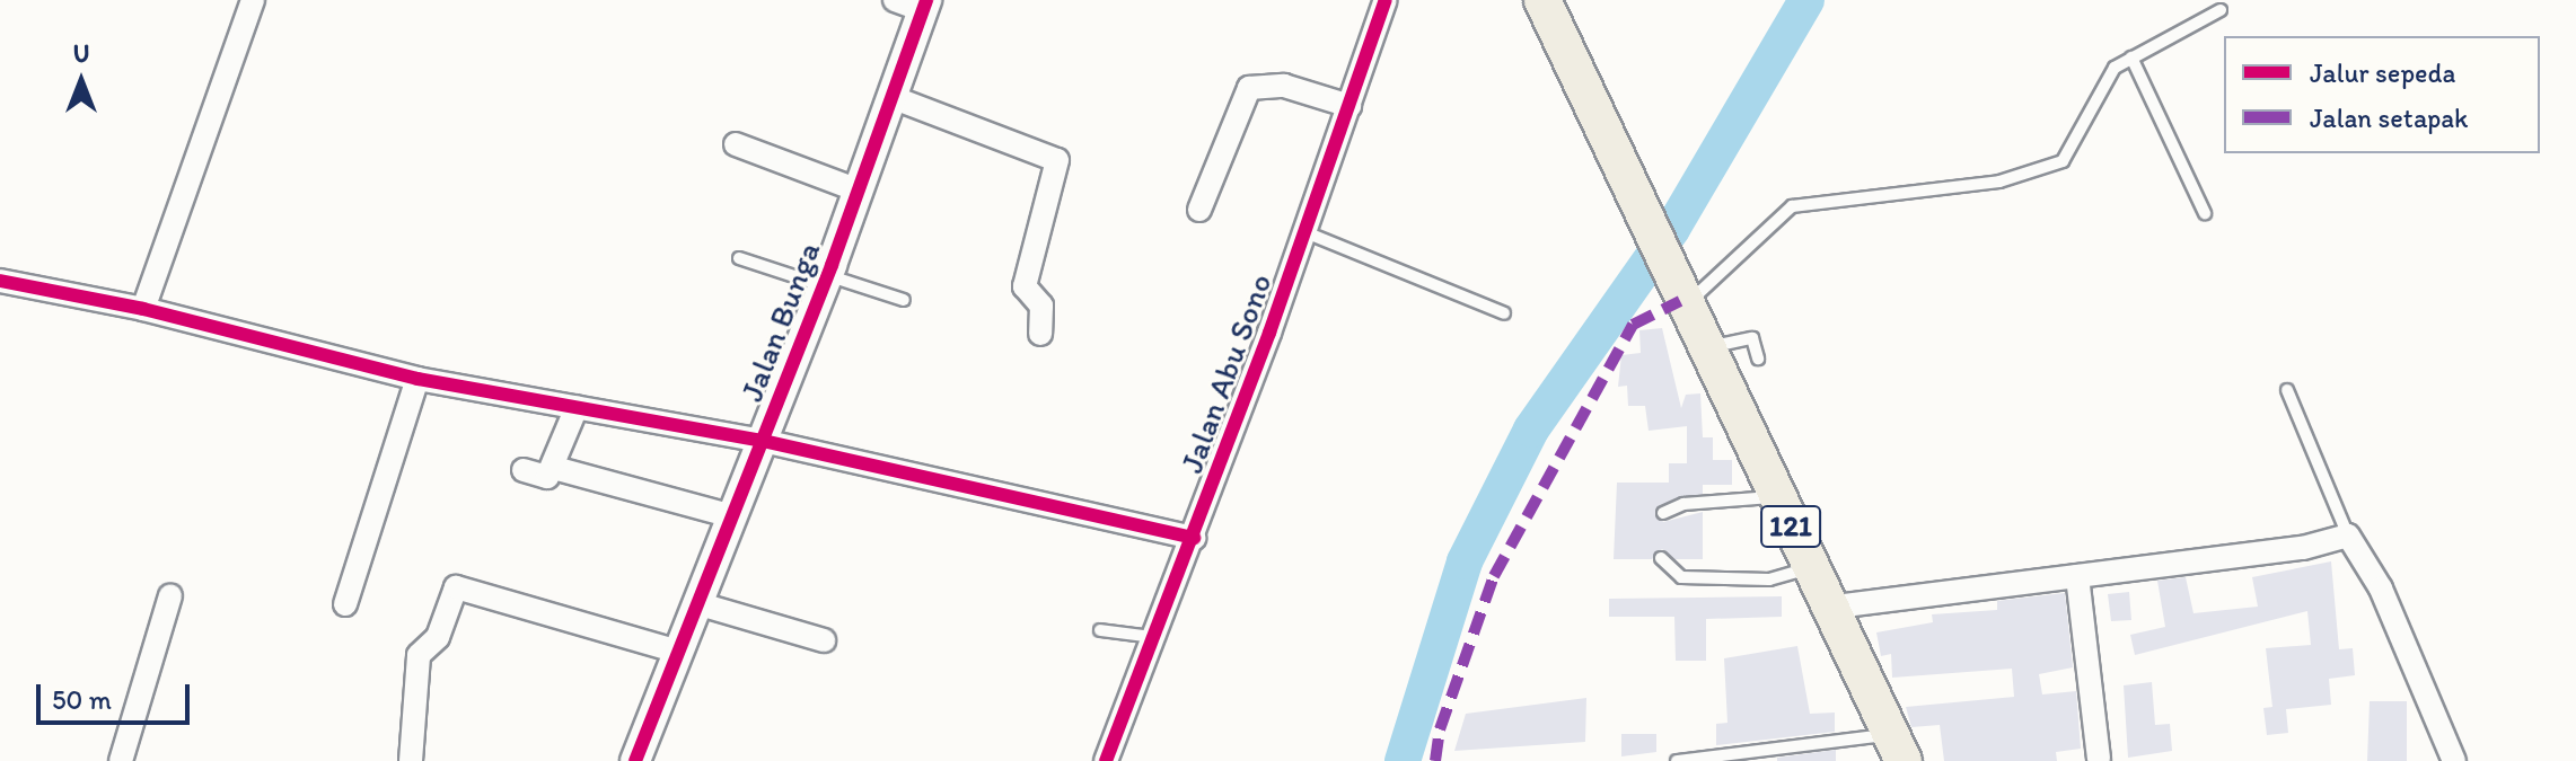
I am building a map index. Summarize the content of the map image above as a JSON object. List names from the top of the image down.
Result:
{
  "streets": {
    "main road": ["121"],
    "street": ["Jalan Bunga", "Jalan Abu Sono"]
  },
  "legend": ["Jalur sepeda", "Jalan setapak"],
  "scale_bar": "50 m",
  "north": "top"
}
